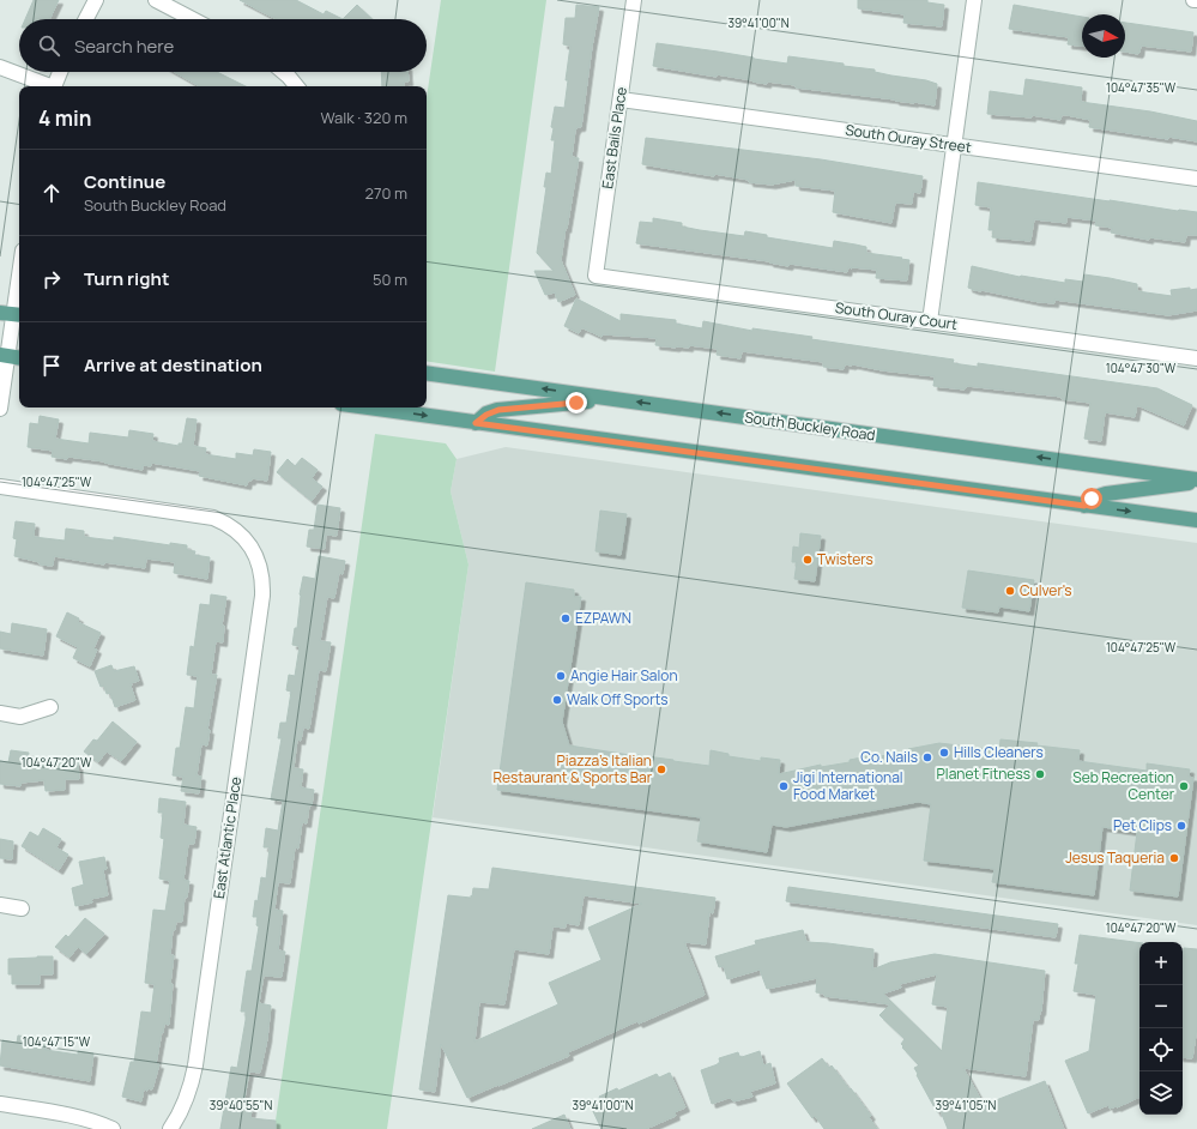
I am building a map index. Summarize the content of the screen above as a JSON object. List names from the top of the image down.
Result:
{
  "streets": {
    "main road": ["South Buckley Road"],
    "street": [
      "East Bails Place",
      "South Ouray Street",
      "South Ouray Court",
      "East Atlantic Place"
    ]
  },
  "crossings": [
    ["East Bails Place", "South Ouray Street"],
    ["East Bails Place", "South Ouray Court"]
  ],
  "places": [
    "Twisters",
    "Culver's",
    "EZPAWN",
    "Angie Hair Salon",
    "Walk Off Sports",
    "Hills Cleaners",
    "Co. Nails",
    "Piazza's Italian Restaurant & Sports Bar",
    "Planet Fitness",
    "Jigi International Food Market",
    "Seb Recreation Center",
    "Pet Clips",
    "Jesus Taqueria"
  ],
  "north": "right",
  "page": {
    "search": "Search here",
    "heading": ["4 min", "Walk · 320 m"],
    "list": [
      ["Continue", "South Buckley Road", "270 m"],
      ["Turn right", "50 m"],
      "Arrive at destination"
    ],
    "map_buttons": ["+", "−"]
  },
  "coordinates": [
    "39°41'00\"N",
    "104°47'35\"W",
    "104°47'30\"W",
    "104°47'25\"W",
    "104°47'20\"W",
    "104°47'15\"W",
    "39°40'55\"N",
    "39°41'05\"N"
  ]
}
